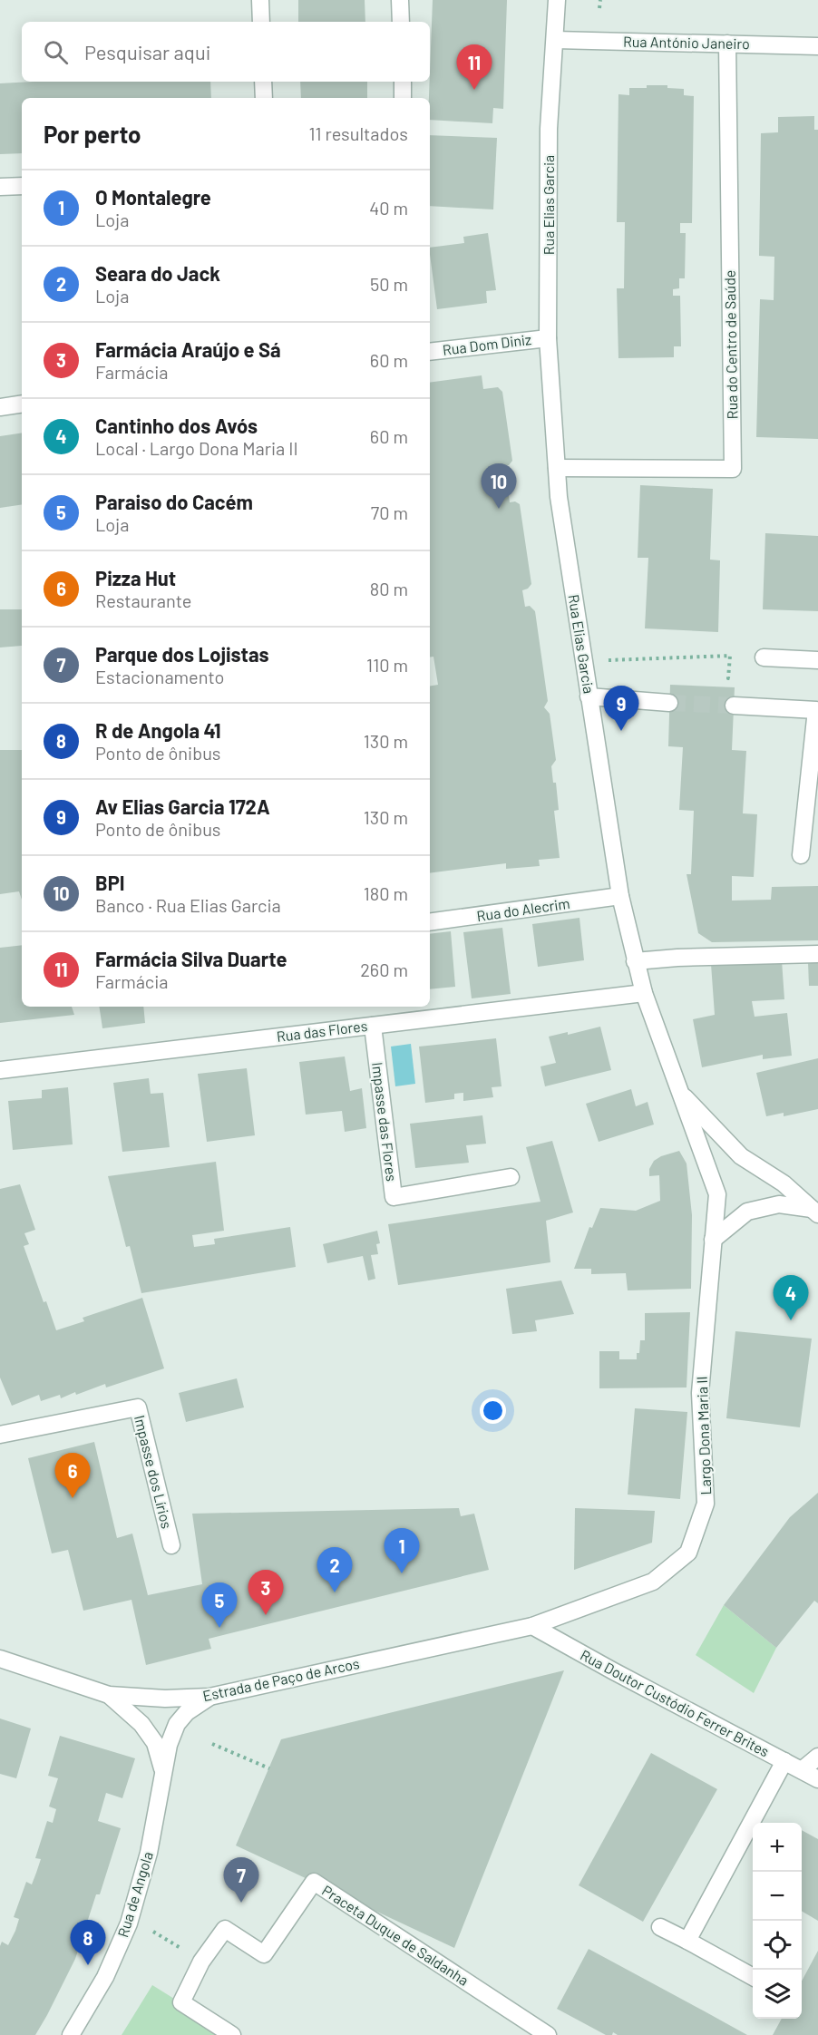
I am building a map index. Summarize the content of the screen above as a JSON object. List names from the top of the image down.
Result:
{
  "streets": {
    "street": [
      "Rua António Janeiro",
      "Rua Elias Garcia",
      "Rua Dom Diniz",
      "Rua do Centro de Saúde",
      "Rua do Alecrim",
      "Rua das Flores",
      "Impasse das Flores",
      "Largo Dona Maria II",
      "Impasse dos Lírios",
      "Estrada de Paço de Arcos",
      "Rua Doutor Custódio Ferrer Brites",
      "Rua de Angola",
      "Praceta Duque de Saldanha"
    ]
  },
  "crossings": [
    ["Rua António Janeiro", "Rua Elias Garcia"],
    ["Rua António Janeiro", "Rua do Centro de Saúde"],
    ["Rua Elias Garcia", "Rua Dom Diniz"],
    ["Rua Elias Garcia", "Rua do Centro de Saúde"],
    ["Rua Elias Garcia", "Rua do Alecrim"],
    ["Rua Elias Garcia", "Rua das Flores"],
    ["Rua Elias Garcia", "Largo Dona Maria II"],
    ["Rua das Flores", "Impasse das Flores"],
    ["Largo Dona Maria II", "Estrada de Paço de Arcos"],
    ["Largo Dona Maria II", "Rua Doutor Custódio Ferrer Brites"],
    ["Estrada de Paço de Arcos", "Rua Doutor Custódio Ferrer Brites"],
    ["Estrada de Paço de Arcos", "Rua de Angola"]
  ],
  "page": {
    "search": "Pesquisar aqui",
    "pins": [
      "11",
      "10",
      "9",
      "4",
      "6",
      "1",
      "2",
      "3",
      "5",
      "7",
      "8"
    ],
    "heading": ["Por perto", "11 resultados"],
    "list": [
      {
        "mark": "1",
        "name": "O Montalegre",
        "note": "Loja",
        "value": "40 m"
      },
      {
        "mark": "2",
        "name": "Seara do Jack",
        "note": "Loja",
        "value": "50 m"
      },
      {
        "mark": "3",
        "name": "Farmácia Araújo e Sá",
        "note": "Farmácia",
        "value": "60 m"
      },
      {
        "mark": "4",
        "name": "Cantinho dos Avós",
        "note": "Local · Largo Dona Maria II",
        "value": "60 m"
      },
      {
        "mark": "5",
        "name": "Paraiso do Cacém",
        "note": "Loja",
        "value": "70 m"
      },
      {
        "mark": "6",
        "name": "Pizza Hut",
        "note": "Restaurante",
        "value": "80 m"
      },
      {
        "mark": "7",
        "name": "Parque dos Lojistas",
        "note": "Estacionamento",
        "value": "110 m"
      },
      {
        "mark": "8",
        "name": "R de Angola 41",
        "note": "Ponto de ônibus",
        "value": "130 m"
      },
      {
        "mark": "9",
        "name": "Av Elias Garcia 172A",
        "note": "Ponto de ônibus",
        "value": "130 m"
      },
      {
        "mark": "10",
        "name": "BPI",
        "note": "Banco · Rua Elias Garcia",
        "value": "180 m"
      },
      {
        "mark": "11",
        "name": "Farmácia Silva Duarte",
        "note": "Farmácia",
        "value": "260 m"
      }
    ],
    "map_buttons": ["+", "−"]
  }
}
